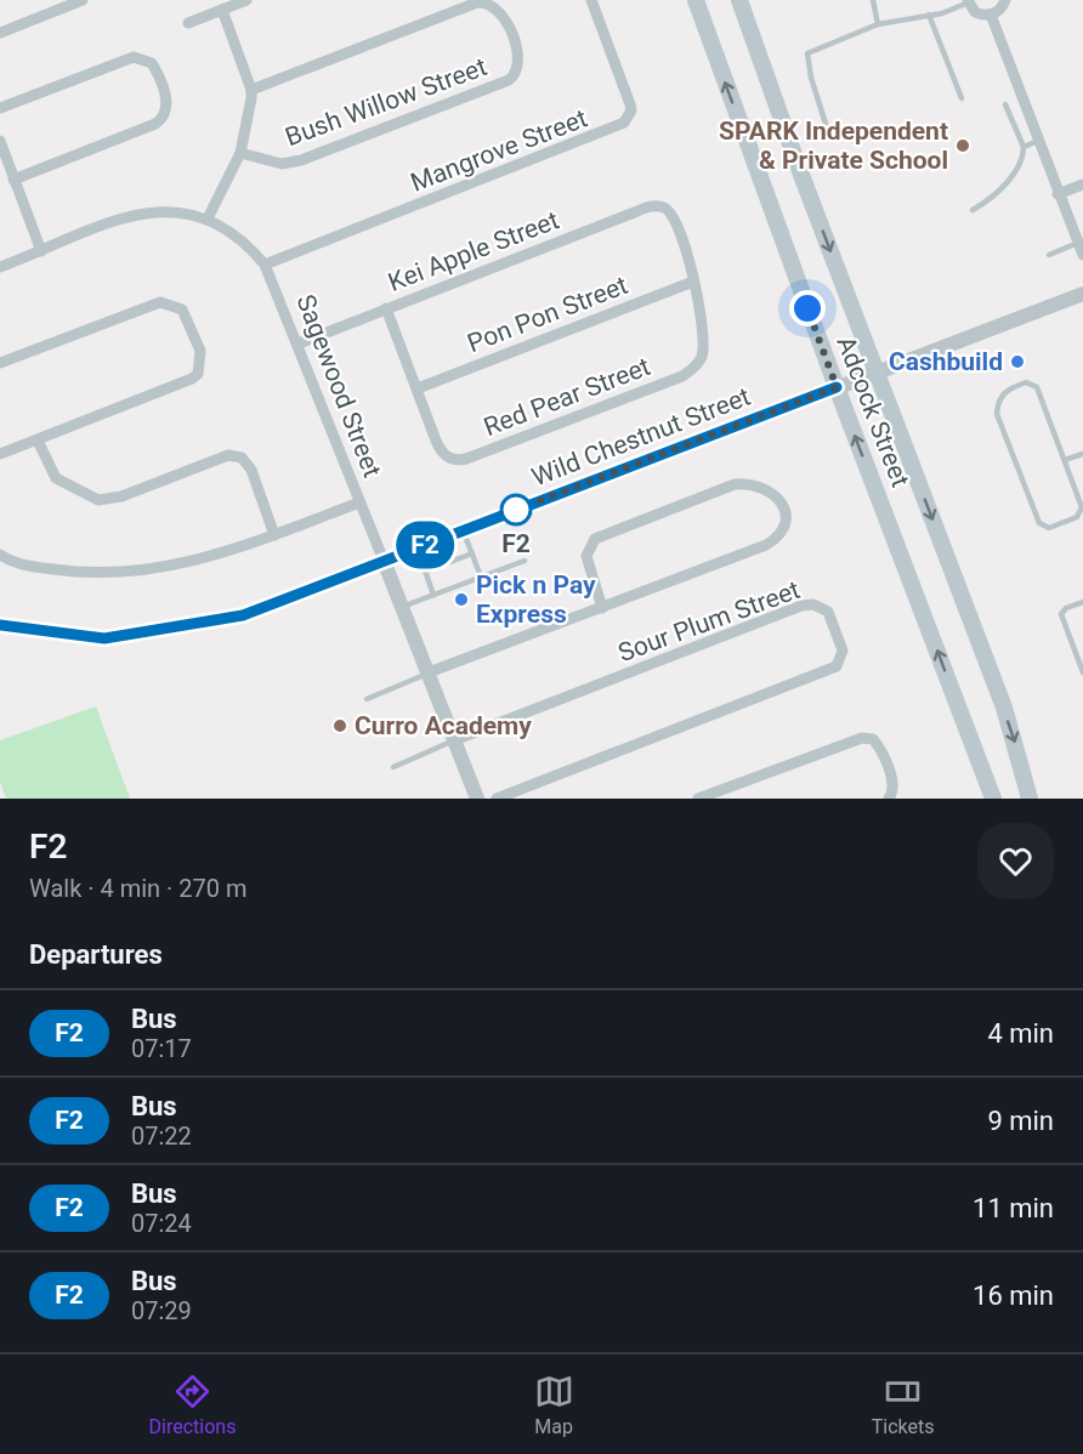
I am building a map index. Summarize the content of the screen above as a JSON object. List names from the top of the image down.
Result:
{
  "streets": {
    "main road": ["Adcock Street"],
    "street": [
      "Bush Willow Street",
      "Mangrove Street",
      "Kei Apple Street",
      "Pon Pon Street",
      "Sagewood Street",
      "Red Pear Street",
      "Wild Chestnut Street",
      "Sour Plum Street"
    ]
  },
  "crossings": [
    ["Mangrove Street", "Sagewood Street"],
    ["Kei Apple Street", "Sagewood Street"],
    ["Kei Apple Street", "Red Pear Street"],
    ["Pon Pon Street", "Red Pear Street"],
    ["Sagewood Street", "Wild Chestnut Street"],
    ["Sagewood Street", "Sour Plum Street"],
    ["Adcock Street", "Wild Chestnut Street"]
  ],
  "places": [
    "SPARK Independent & Private School",
    "Cashbuild",
    "F2",
    "Pick n Pay Express",
    "Curro Academy"
  ],
  "lines": ["bus line F2"],
  "page": {
    "on_map": "F2",
    "heading": [
      ["F2", "Walk · 4 min · 270 m"],
      "Departures"
    ],
    "list": [
      {
        "mark": "F2",
        "name": "Bus",
        "note": "07:17",
        "value": "4 min"
      },
      {
        "mark": "F2",
        "name": "Bus",
        "note": "07:22",
        "value": "9 min"
      },
      {
        "mark": "F2",
        "name": "Bus",
        "note": "07:24",
        "value": "11 min"
      },
      {
        "mark": "F2",
        "name": "Bus",
        "note": "07:29",
        "value": "16 min"
      }
    ],
    "tabs": ["Directions", "Map", "Tickets"]
  }
}
